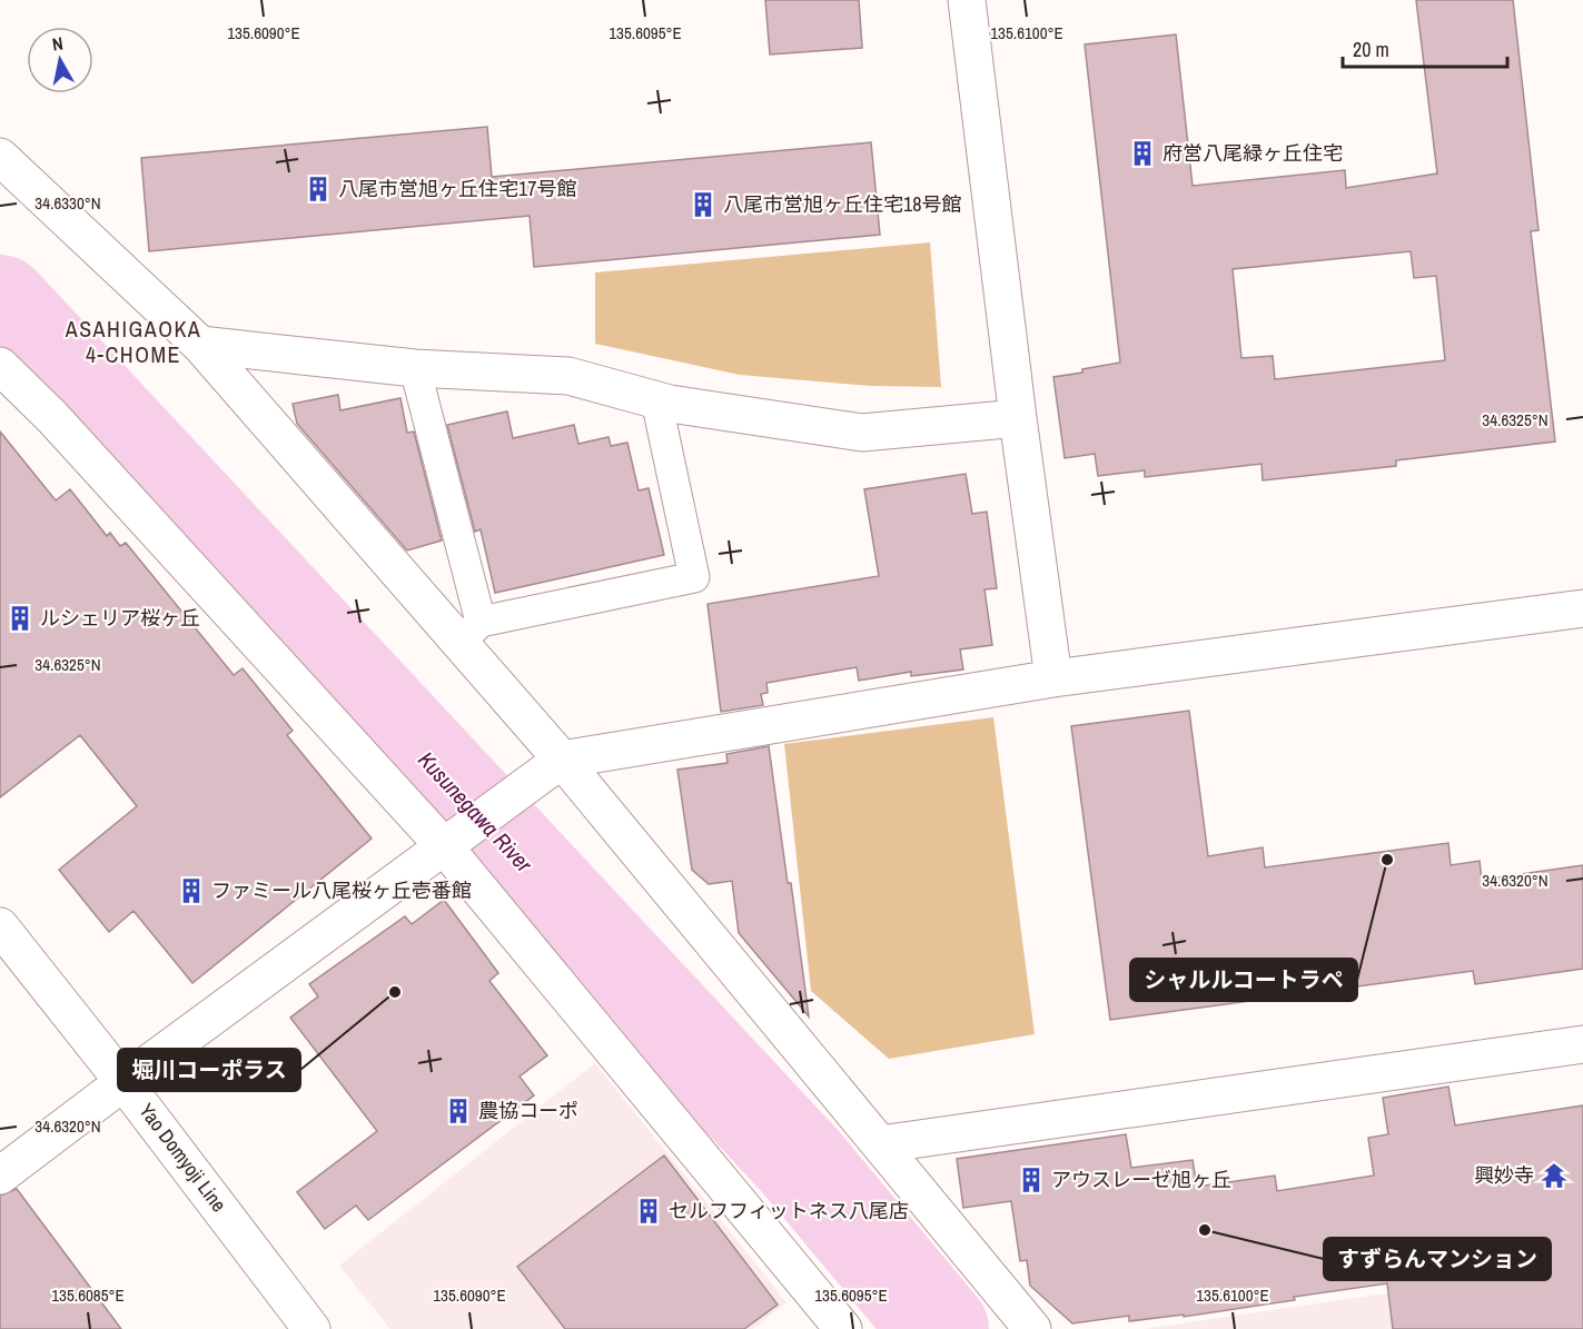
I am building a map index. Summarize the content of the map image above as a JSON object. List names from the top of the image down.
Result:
{
  "streets": {
    "street": ["Yao Domyoji Line"]
  },
  "districts": ["ASAHIGAOKA 4-CHOME"],
  "water": ["Kusunegawa River"],
  "places": {
    "building": [
      "府営八尾緑ヶ丘住宅",
      "八尾市営旭ヶ丘住宅17号館",
      "八尾市営旭ヶ丘住宅18号館",
      "ルシェリア桜ヶ丘",
      "ファミール八尾桜ヶ丘壱番館",
      "農協コーポ",
      "アウスレーゼ旭ヶ丘",
      "セルフフィットネス八尾店"
    ],
    "other": ["シャルルコートラペ", "堀川コーポラス", "すずらんマンション"],
    "temple": ["興妙寺"]
  },
  "scale_bar": "20 m",
  "north": "top",
  "coordinates": [
    "135.6090°E",
    "135.6095°E",
    "135.6100°E",
    "34.6330°N",
    "34.6325°N",
    "34.6320°N",
    "135.6085°E"
  ]
}
